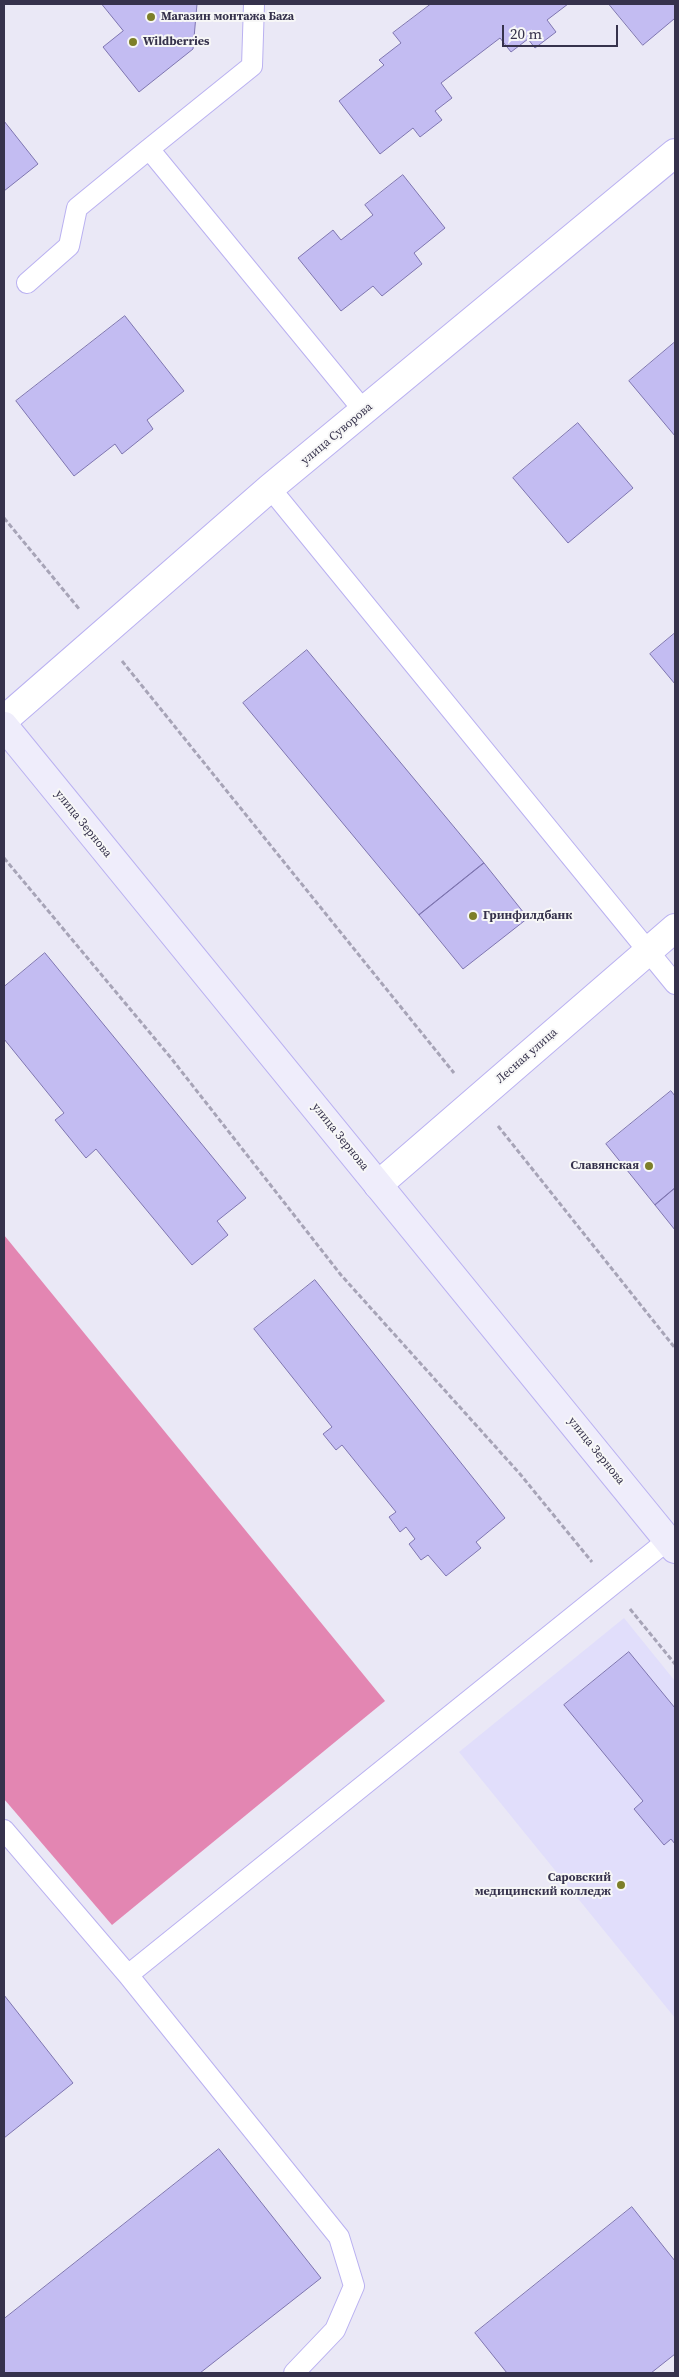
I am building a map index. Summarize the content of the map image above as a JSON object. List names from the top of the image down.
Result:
{
  "streets": {
    "main road": ["улица Зернова"],
    "street": ["улица Суворова", "Лесная улица"]
  },
  "crossings": [
    ["улица Зернова", "Лесная улица"]
  ],
  "places": [
    "Магазин монтажа Баzа",
    "Wildberries",
    "Гринфилдбанк",
    "Славянская",
    "Саровский медицинский колледж"
  ],
  "scale_bar": "20 m"
}
